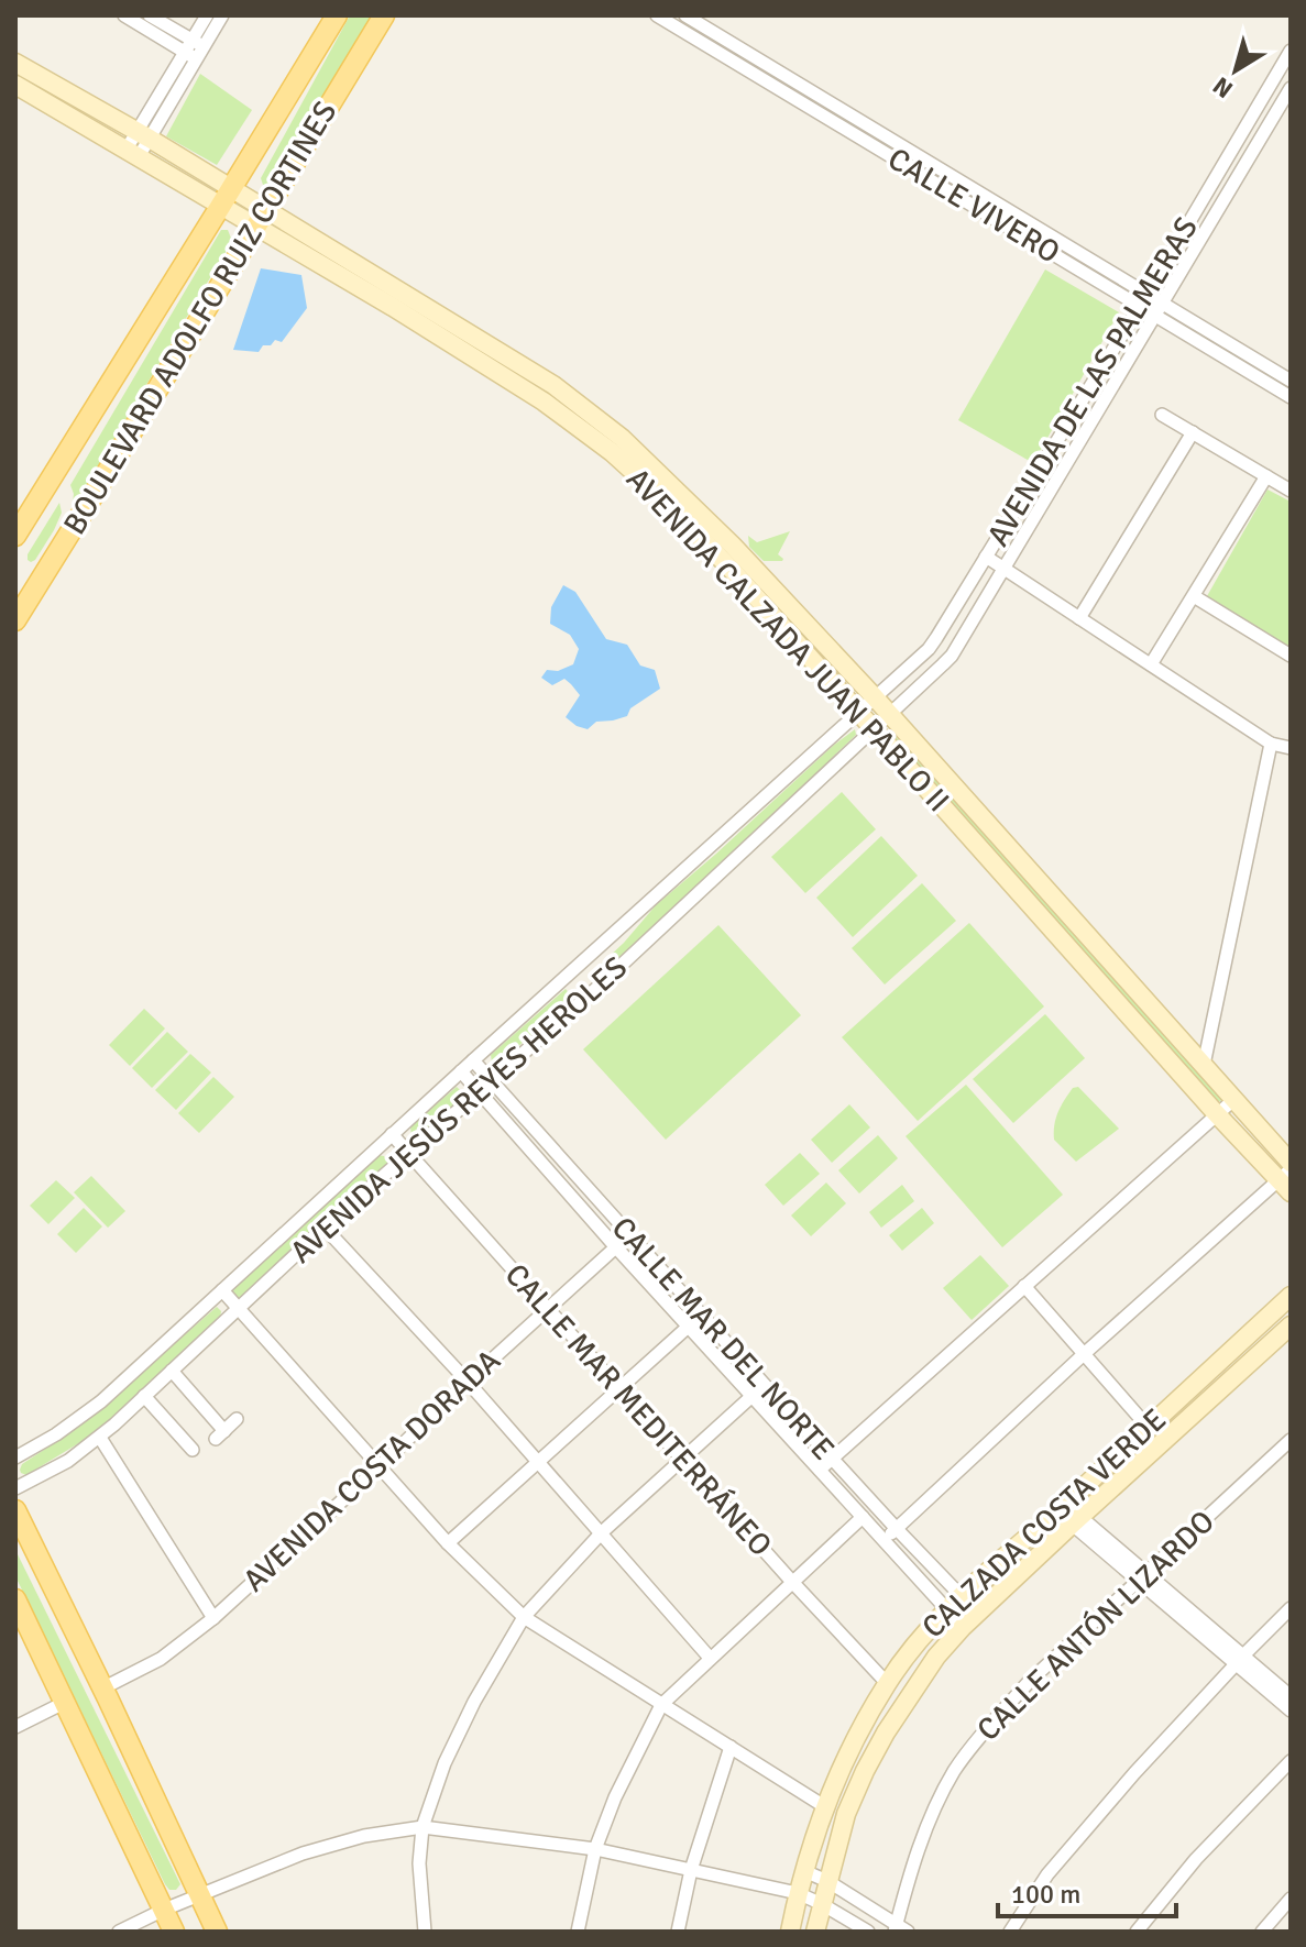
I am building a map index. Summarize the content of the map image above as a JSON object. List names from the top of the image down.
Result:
{
  "streets": {
    "main road": ["BOULEVARD ADOLFO RUIZ CORTINES", "AVENIDA CALZADA JUAN PABLO II", "CALZADA COSTA VERDE"],
    "street": [
      "CALLE VIVERO",
      "AVENIDA DE LAS PALMERAS",
      "AVENIDA JESÚS REYES HEROLES",
      "CALLE MAR DEL NORTE",
      "CALLE MAR MEDITERRÁNEO",
      "AVENIDA COSTA DORADA",
      "CALLE ANTÓN LIZARDO"
    ]
  },
  "crossings": [
    ["CALLE VIVERO", "AVENIDA DE LAS PALMERAS"],
    ["BOULEVARD ADOLFO RUIZ CORTINES", "AVENIDA CALZADA JUAN PABLO II"],
    ["AVENIDA DE LAS PALMERAS", "AVENIDA CALZADA JUAN PABLO II"],
    ["AVENIDA DE LAS PALMERAS", "AVENIDA JESÚS REYES HEROLES"],
    ["AVENIDA CALZADA JUAN PABLO II", "AVENIDA JESÚS REYES HEROLES"],
    ["AVENIDA JESÚS REYES HEROLES", "CALLE MAR DEL NORTE"],
    ["AVENIDA JESÚS REYES HEROLES", "CALLE MAR MEDITERRÁNEO"],
    ["CALLE MAR DEL NORTE", "AVENIDA COSTA DORADA"],
    ["CALLE MAR DEL NORTE", "CALZADA COSTA VERDE"],
    ["CALLE MAR MEDITERRÁNEO", "AVENIDA COSTA DORADA"],
    ["CALLE MAR MEDITERRÁNEO", "CALZADA COSTA VERDE"]
  ],
  "scale_bar": "100 m",
  "north": "bottom left"
}
